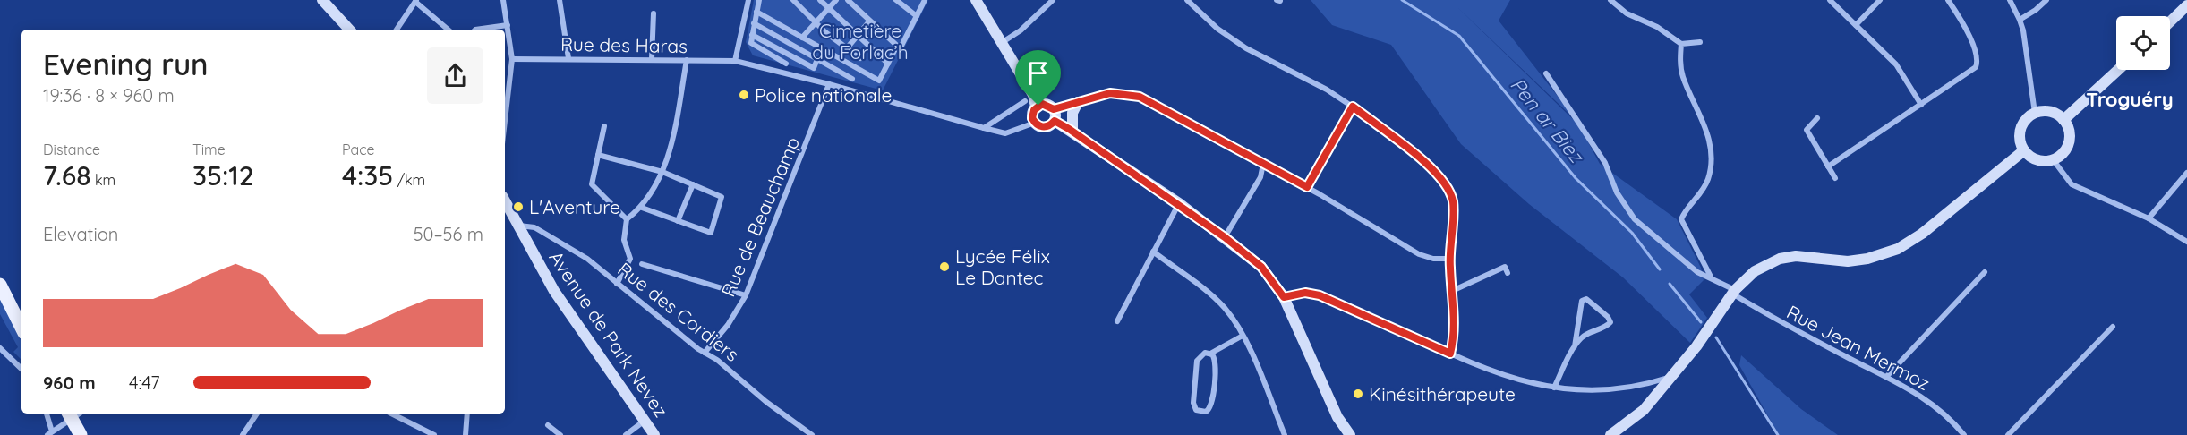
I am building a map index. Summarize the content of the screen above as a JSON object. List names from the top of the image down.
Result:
{
  "streets": {
    "main road": ["Avenue de Park Nevez"],
    "street": [
      "Rue des Haras",
      "Rue de Beauchamp",
      "Rue des Cordiers",
      "Rue Jean Mermoz"
    ]
  },
  "crossings": [
    ["Rue des Haras", "Rue de Beauchamp"],
    ["Rue de Beauchamp", "Rue des Cordiers"],
    ["Rue des Cordiers", "Avenue de Park Nevez"]
  ],
  "districts": ["Troguéry"],
  "water": ["Pen ar Biez"],
  "parks": ["Cimetière du Forlac’h"],
  "places": [
    "Police nationale",
    "L'Aventure",
    "Lycée Félix Le Dantec",
    "Kinésithérapeute"
  ],
  "page": {
    "heading": ["Evening run", "19:36 · 8 × 960 m"],
    "stats": [
      ["Distance", "7.68 km"],
      ["Time", "35:12"],
      ["Pace", "4:35 /km"]
    ],
    "chart": ["Elevation", "50–56 m"],
    "list": [
      {
        "name": "960 m",
        "note": "4:47"
      }
    ]
  }
}
